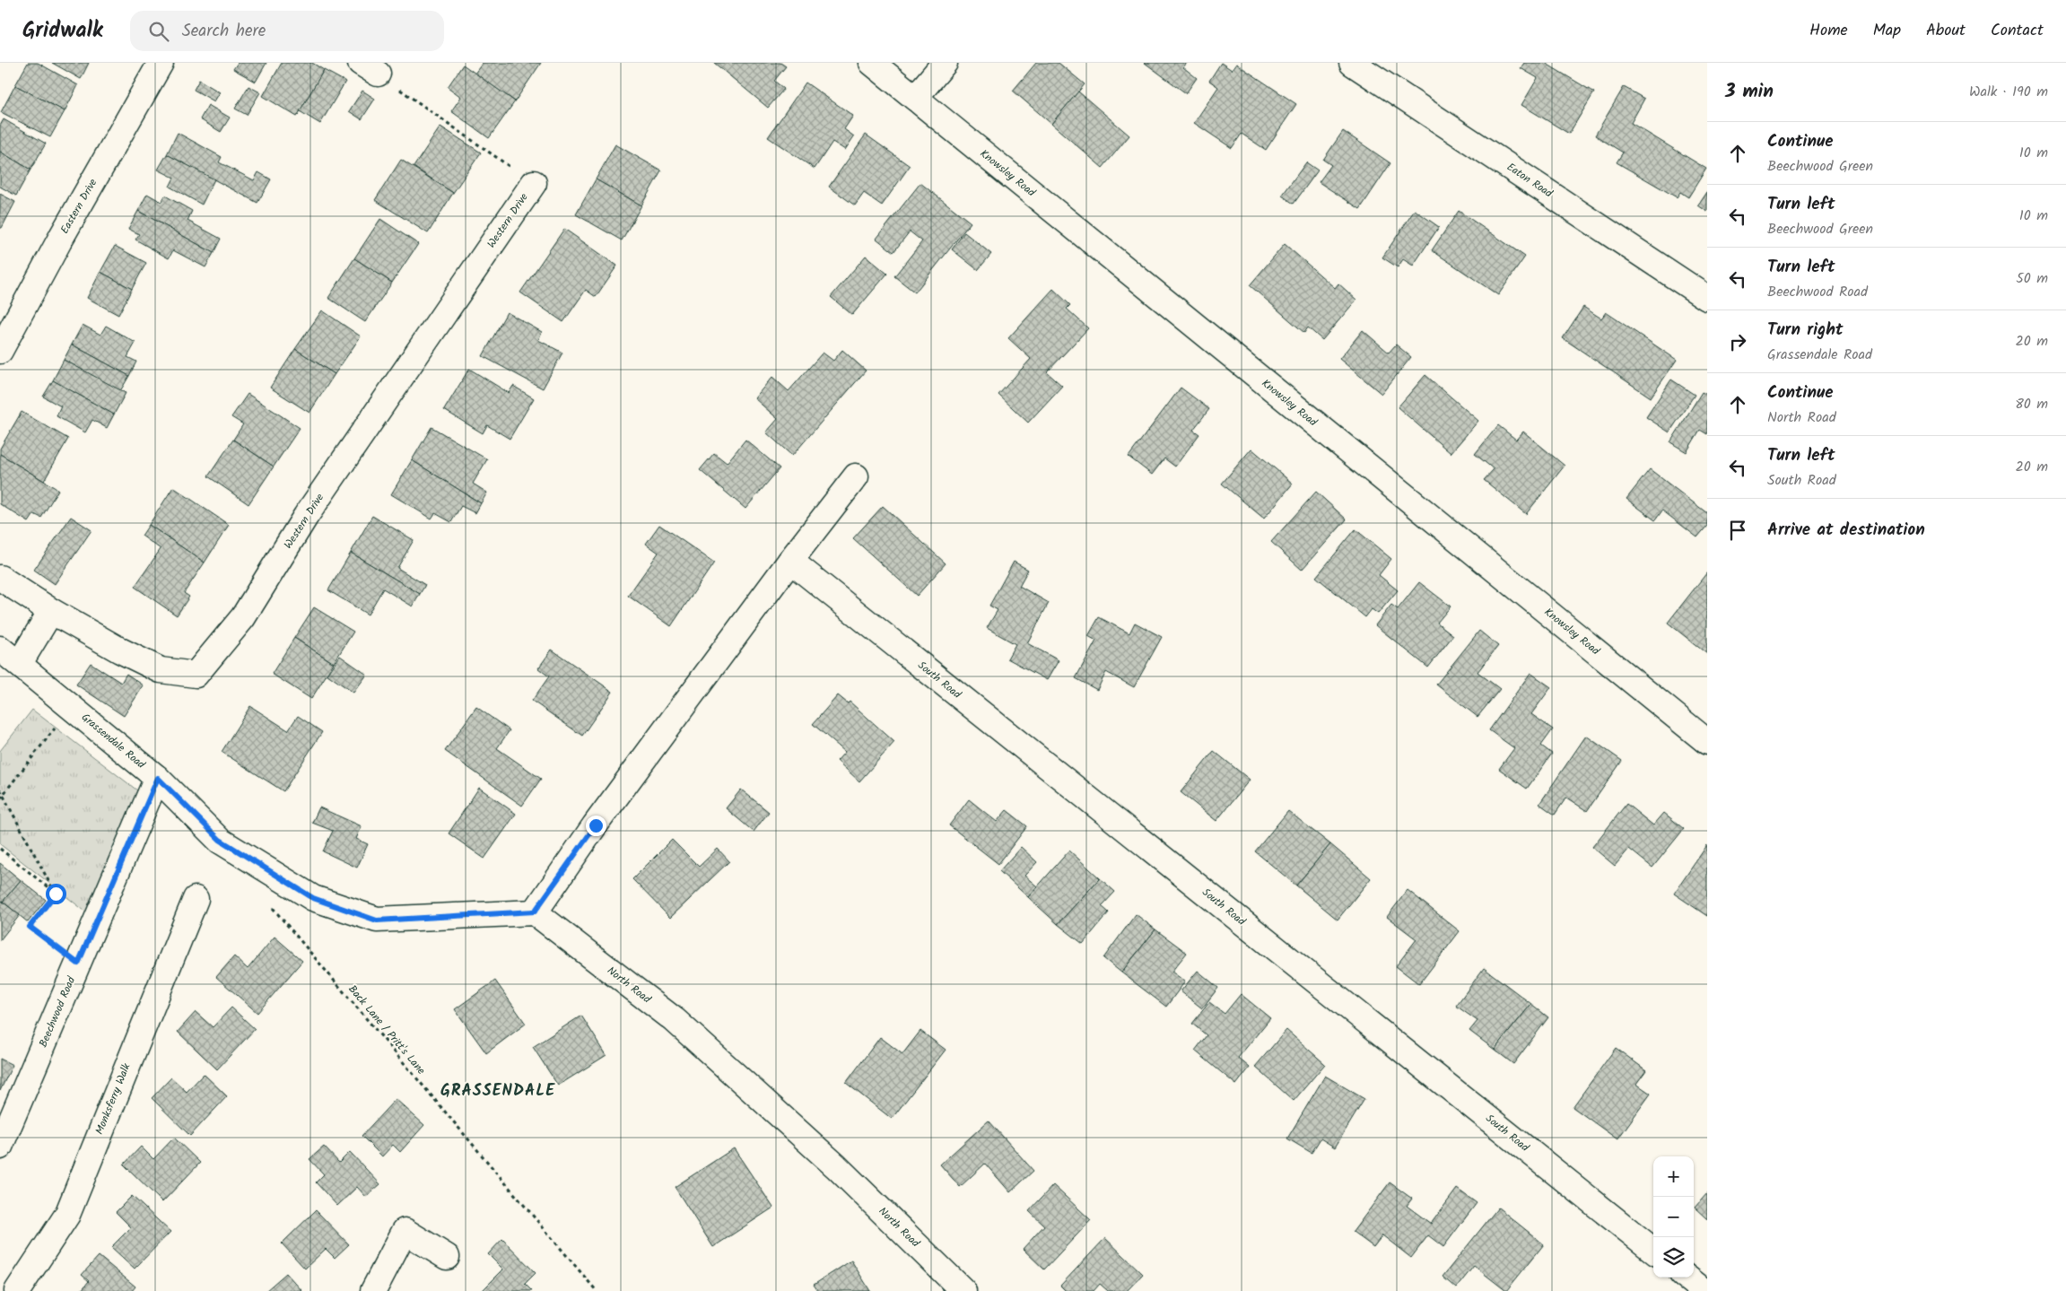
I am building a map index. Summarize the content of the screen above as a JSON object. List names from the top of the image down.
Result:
{
  "streets": {
    "street": [
      "Knowsley Road",
      "Eaton Road",
      "Eastern Drive",
      "Western Drive",
      "South Road",
      "Grassendale Road",
      "North Road",
      "Beechwood Road",
      "Monksferry Walk"
    ],
    "path": ["Back Lane / Pritt's Lane"]
  },
  "crossings": [
    ["Grassendale Road", "North Road"],
    ["Grassendale Road", "Beechwood Road"]
  ],
  "districts": ["GRASSENDALE"],
  "page": {
    "header": "Gridwalk",
    "search": "Search here",
    "nav": [
      "Home",
      "Map",
      "About",
      "Contact"
    ],
    "heading": ["3 min", "Walk · 190 m"],
    "list": [
      ["Continue", "Beechwood Green", "10 m"],
      ["Turn left", "Beechwood Green", "10 m"],
      ["Turn left", "Beechwood Road", "50 m"],
      ["Turn right", "Grassendale Road", "20 m"],
      ["Continue", "North Road", "80 m"],
      ["Turn left", "South Road", "20 m"],
      "Arrive at destination"
    ],
    "map_buttons": ["+", "−"]
  }
}
